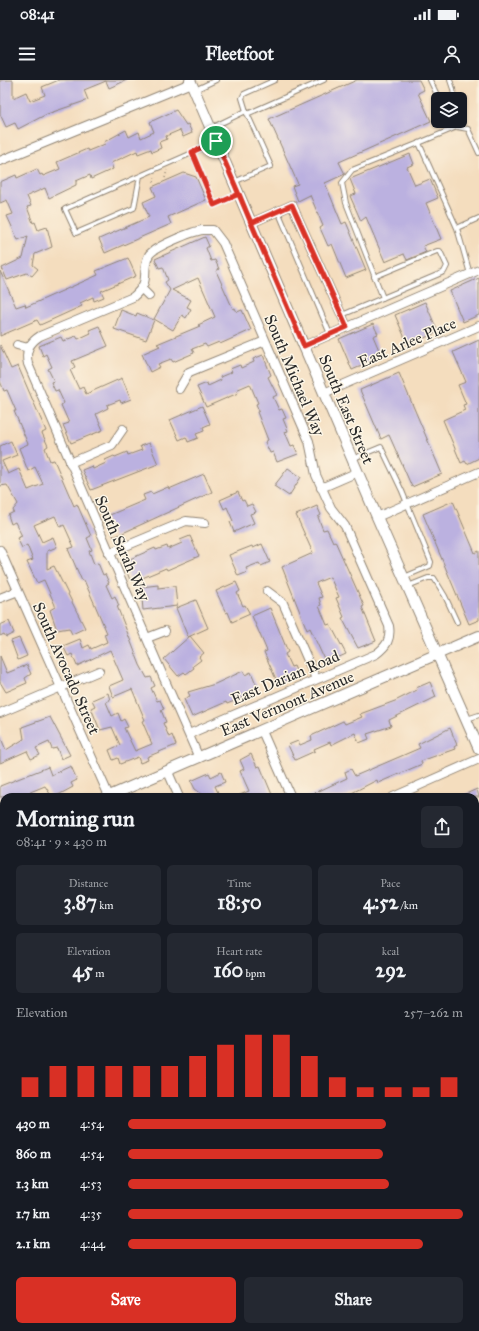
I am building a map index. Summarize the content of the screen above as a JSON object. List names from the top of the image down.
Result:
{
  "streets": {
    "street": [
      "East Arlee Place",
      "South Michael Way",
      "South East Street",
      "South Sarah Way",
      "South Avocado Street",
      "East Darian Road",
      "East Vermont Avenue"
    ]
  },
  "crossings": [
    ["East Arlee Place", "South East Street"],
    ["South Michael Way", "East Darian Road"],
    ["South East Street", "East Vermont Avenue"],
    ["South Sarah Way", "East Darian Road"],
    ["South Sarah Way", "East Vermont Avenue"]
  ],
  "page": {
    "status": "08:41",
    "header": "Fleetfoot",
    "heading": ["Morning run", "08:41 · 9 × 430 m"],
    "stats": [
      ["Distance", "3.87 km"],
      ["Time", "18:50"],
      ["Pace", "4:52 /km"],
      ["Elevation", "45 m"],
      ["Heart rate", "160 bpm"],
      ["kcal", "292"]
    ],
    "chart": ["Elevation", "257–262 m"],
    "list": [
      {
        "name": "430 m",
        "note": "4:54"
      },
      {
        "name": "860 m",
        "note": "4:54"
      },
      {
        "name": "1.3 km",
        "note": "4:53"
      },
      {
        "name": "1.7 km",
        "note": "4:35"
      },
      {
        "name": "2.1 km",
        "note": "4:44"
      }
    ],
    "buttons": ["Save", "Share"]
  }
}
